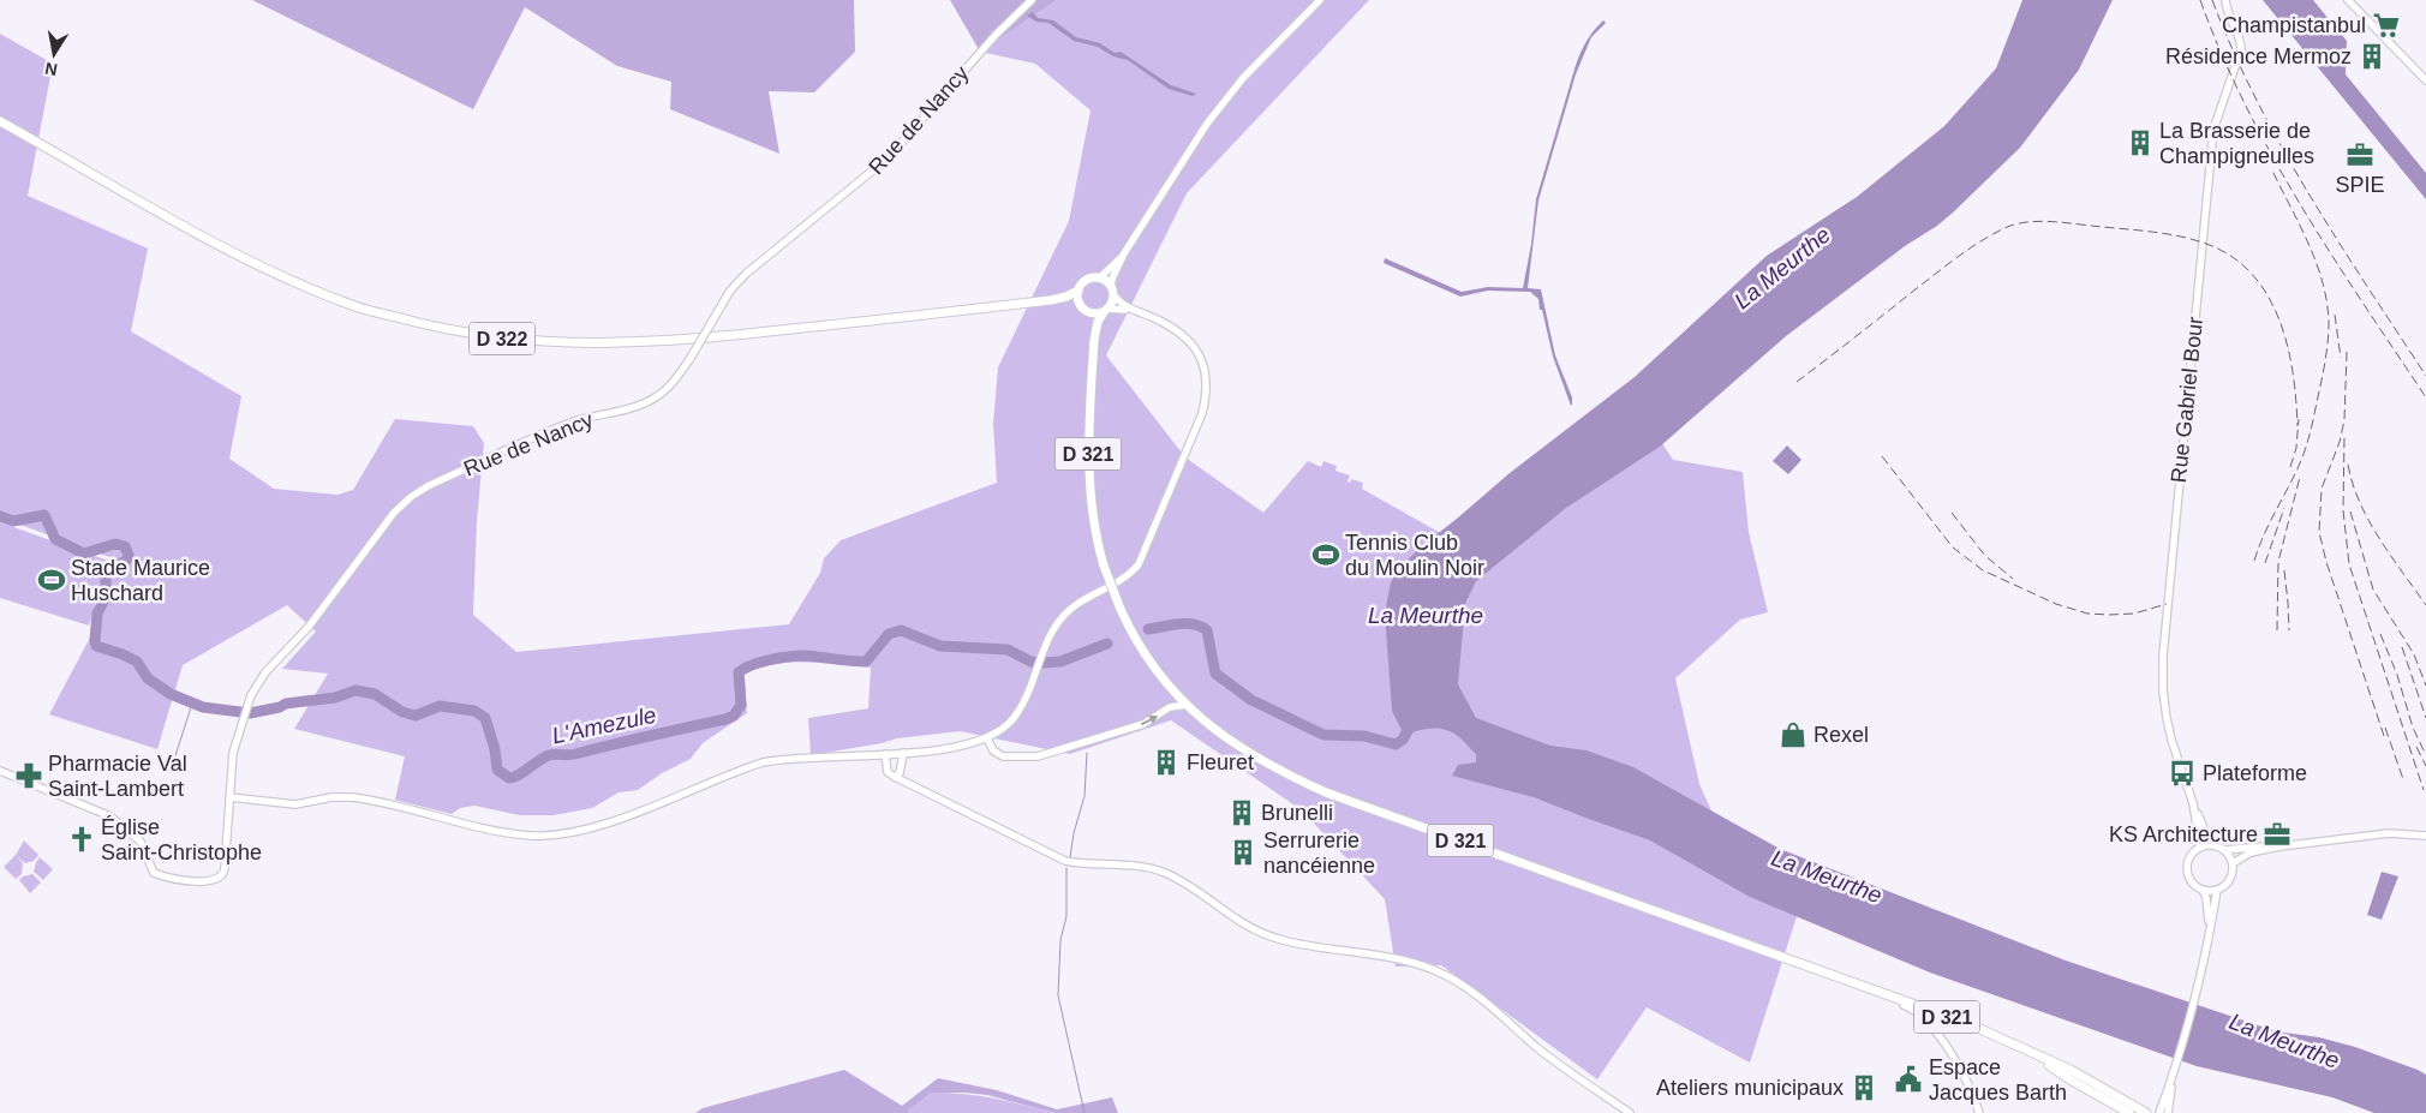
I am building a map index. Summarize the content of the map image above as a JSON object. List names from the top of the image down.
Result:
{
  "streets": {
    "main road": ["D 322", "D 321"],
    "street": ["Rue de Nancy", "Rue Gabriel Bour"]
  },
  "crossings": [
    ["D 322", "D 321"]
  ],
  "water": ["La Meurthe", "L'Amezule"],
  "places": {
    "supermarket": ["Champistanbul"],
    "building": [
      "Résidence Mermoz",
      "La Brasserie de Champigneulles",
      "Fleuret",
      "Brunelli",
      "Serrurerie nancéienne",
      "Ateliers municipaux"
    ],
    "office": ["SPIE", "KS Architecture"],
    "sports": ["Tennis Club du Moulin Noir", "Stade Maurice Huschard"],
    "shop": ["Rexel"],
    "bus stop": ["Plateforme"],
    "pharmacy": ["Pharmacie Val Saint-Lambert"],
    "church": ["Église Saint-Christophe"],
    "public building": ["Espace Jacques Barth"]
  },
  "north": "bottom"
}
